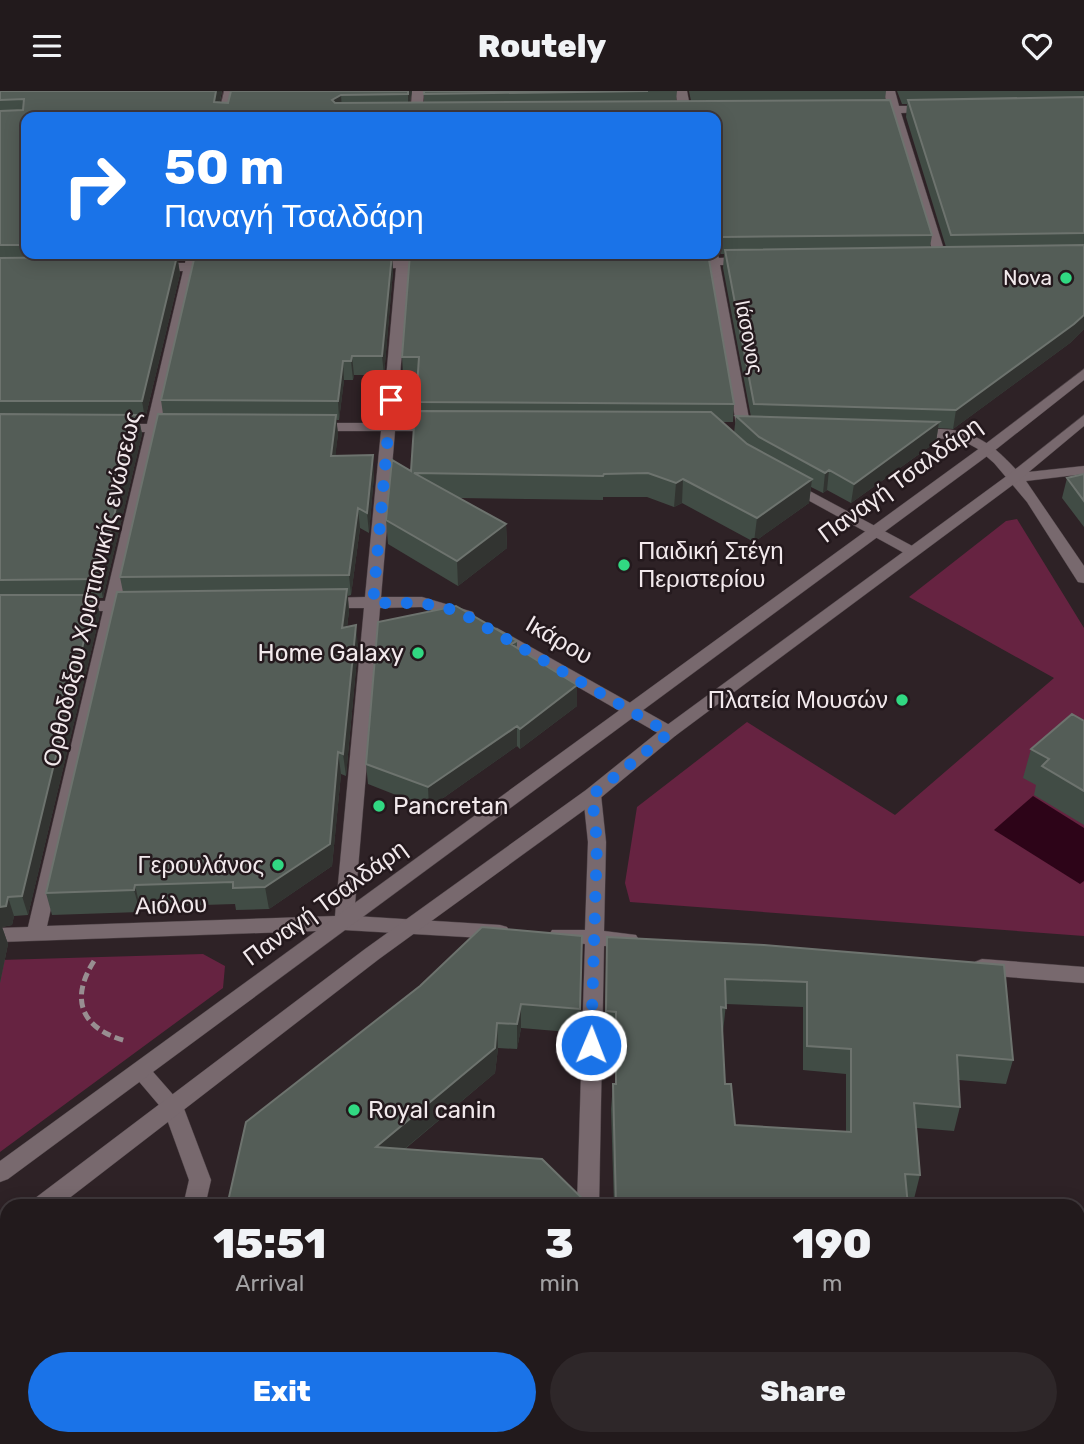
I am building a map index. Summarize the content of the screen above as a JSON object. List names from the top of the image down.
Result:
{
  "streets": {
    "street": [
      "Ιάσονος",
      "Παναγή Τσαλδάρη",
      "Ορθοδόξου Χριστιανικής ενώσεως",
      "Ικάρου",
      "Αιόλου"
    ]
  },
  "crossings": [
    ["Παναγή Τσαλδάρη", "Ικάρου"],
    ["Παναγή Τσαλδάρη", "Αιόλου"],
    ["Ορθοδόξου Χριστιανικής ενώσεως", "Αιόλου"]
  ],
  "places": [
    "Nova",
    "Παιδική Στέγη Περιστερίου",
    "Home Galaxy",
    "Πλατεία Μουσών",
    "Pancretan",
    "Γερουλάνος",
    "Royal canin"
  ],
  "page": {
    "header": "Routely",
    "turn": ["50 m", "Παναγή Τσαλδάρη"],
    "eta": [
      "15:51",
      "Arrival",
      "3",
      "min",
      "190",
      "m"
    ],
    "buttons": ["Exit", "Share"]
  }
}
